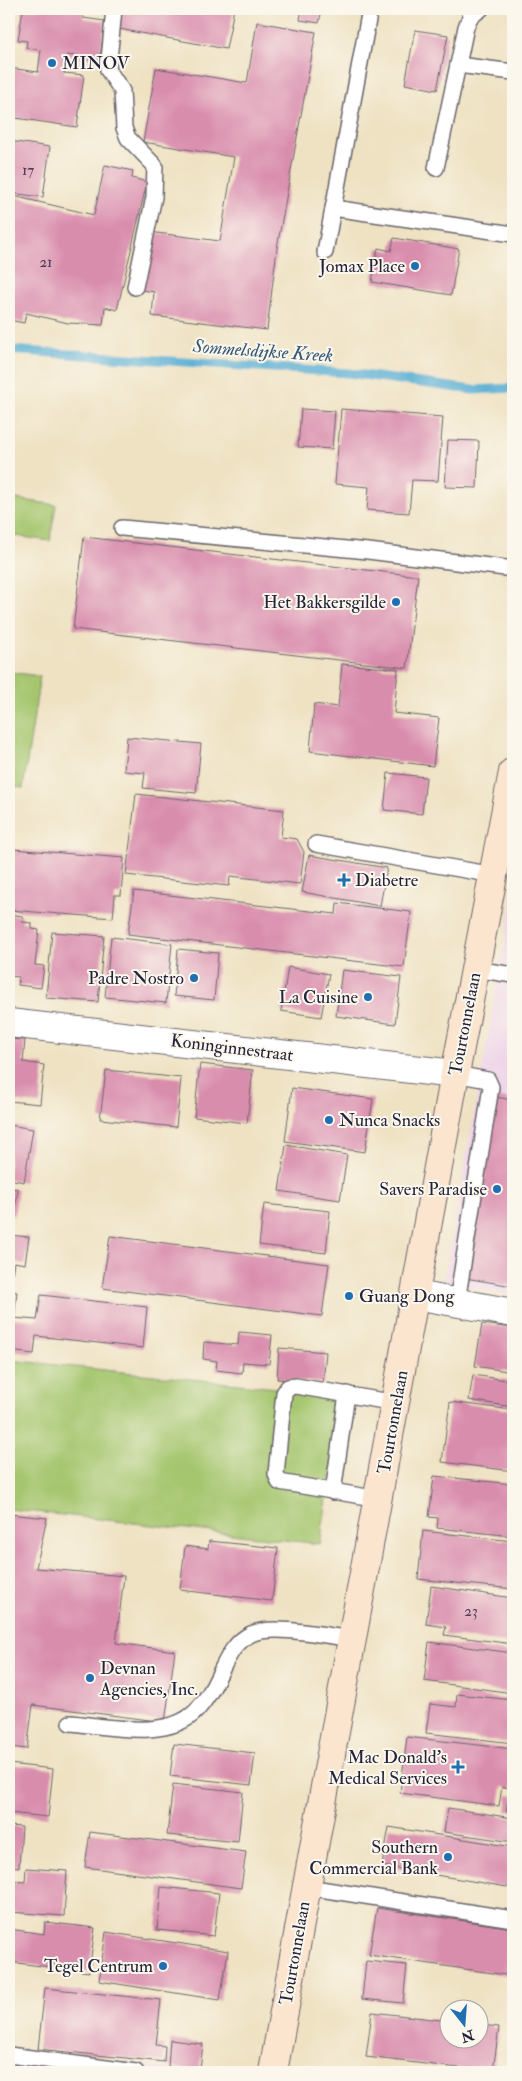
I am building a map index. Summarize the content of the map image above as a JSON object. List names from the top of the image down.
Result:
{
  "streets": {
    "street": ["Tourtonnelaan", "Koninginnestraat"]
  },
  "crossings": [
    ["Tourtonnelaan", "Koninginnestraat"]
  ],
  "water": ["Sommelsdijkse Kreek"],
  "places": {
    "other": [
      "MINOV",
      "Jomax Place",
      "Het Bakkersgilde",
      "Padre Nostro",
      "La Cuisine",
      "Nunca Snacks",
      "Savers Paradise",
      "Guang Dong",
      "Devnan Agencies, Inc.",
      "Southern Commercial Bank",
      "Tegel Centrum"
    ],
    "health": ["Diabetre", "Mac Donald's Medical Services"]
  },
  "house_numbers": ["17", "21", "23"],
  "north": "bottom"
}
